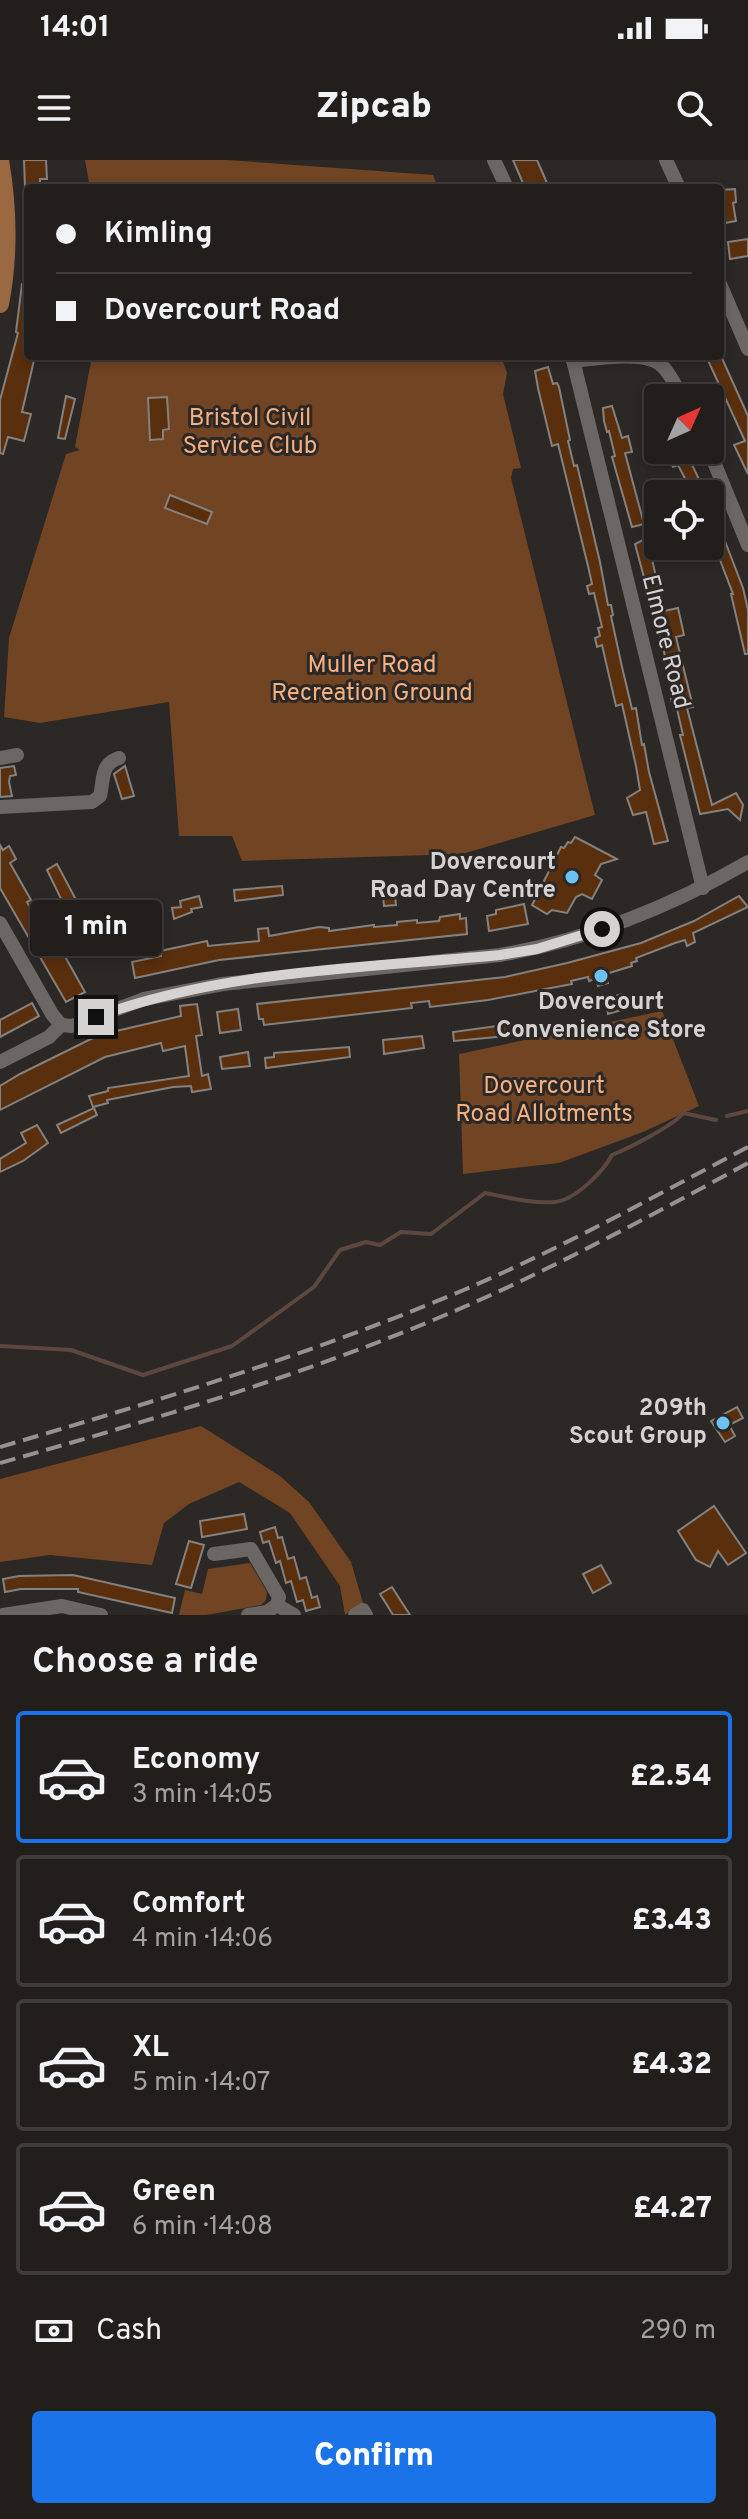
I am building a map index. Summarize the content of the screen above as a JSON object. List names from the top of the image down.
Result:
{
  "streets": {
    "street": ["Elmore Road"]
  },
  "parks": ["Bristol Civil Service Club", "Muller Road Recreation Ground", "Dovercourt Road Allotments"],
  "places": ["Dovercourt Road Day Centre", "Dovercourt Convenience Store", "209th Scout Group"],
  "north": "top right",
  "page": {
    "status": "14:01",
    "header": "Zipcab",
    "banner": ["Kimling", "Dovercourt Road"],
    "bubble": "1 min",
    "heading": "Choose a ride",
    "list": [
      {
        "name": "Economy",
        "note": "3 min · 14:05",
        "value": "£2.54"
      },
      {
        "name": "Comfort",
        "note": "4 min · 14:06",
        "value": "£3.43"
      },
      {
        "name": "XL",
        "note": "5 min · 14:07",
        "value": "£4.32"
      },
      {
        "name": "Green",
        "note": "6 min · 14:08",
        "value": "£4.27"
      }
    ],
    "pay": ["Cash", "290 m"],
    "buttons": "Confirm"
  }
}
